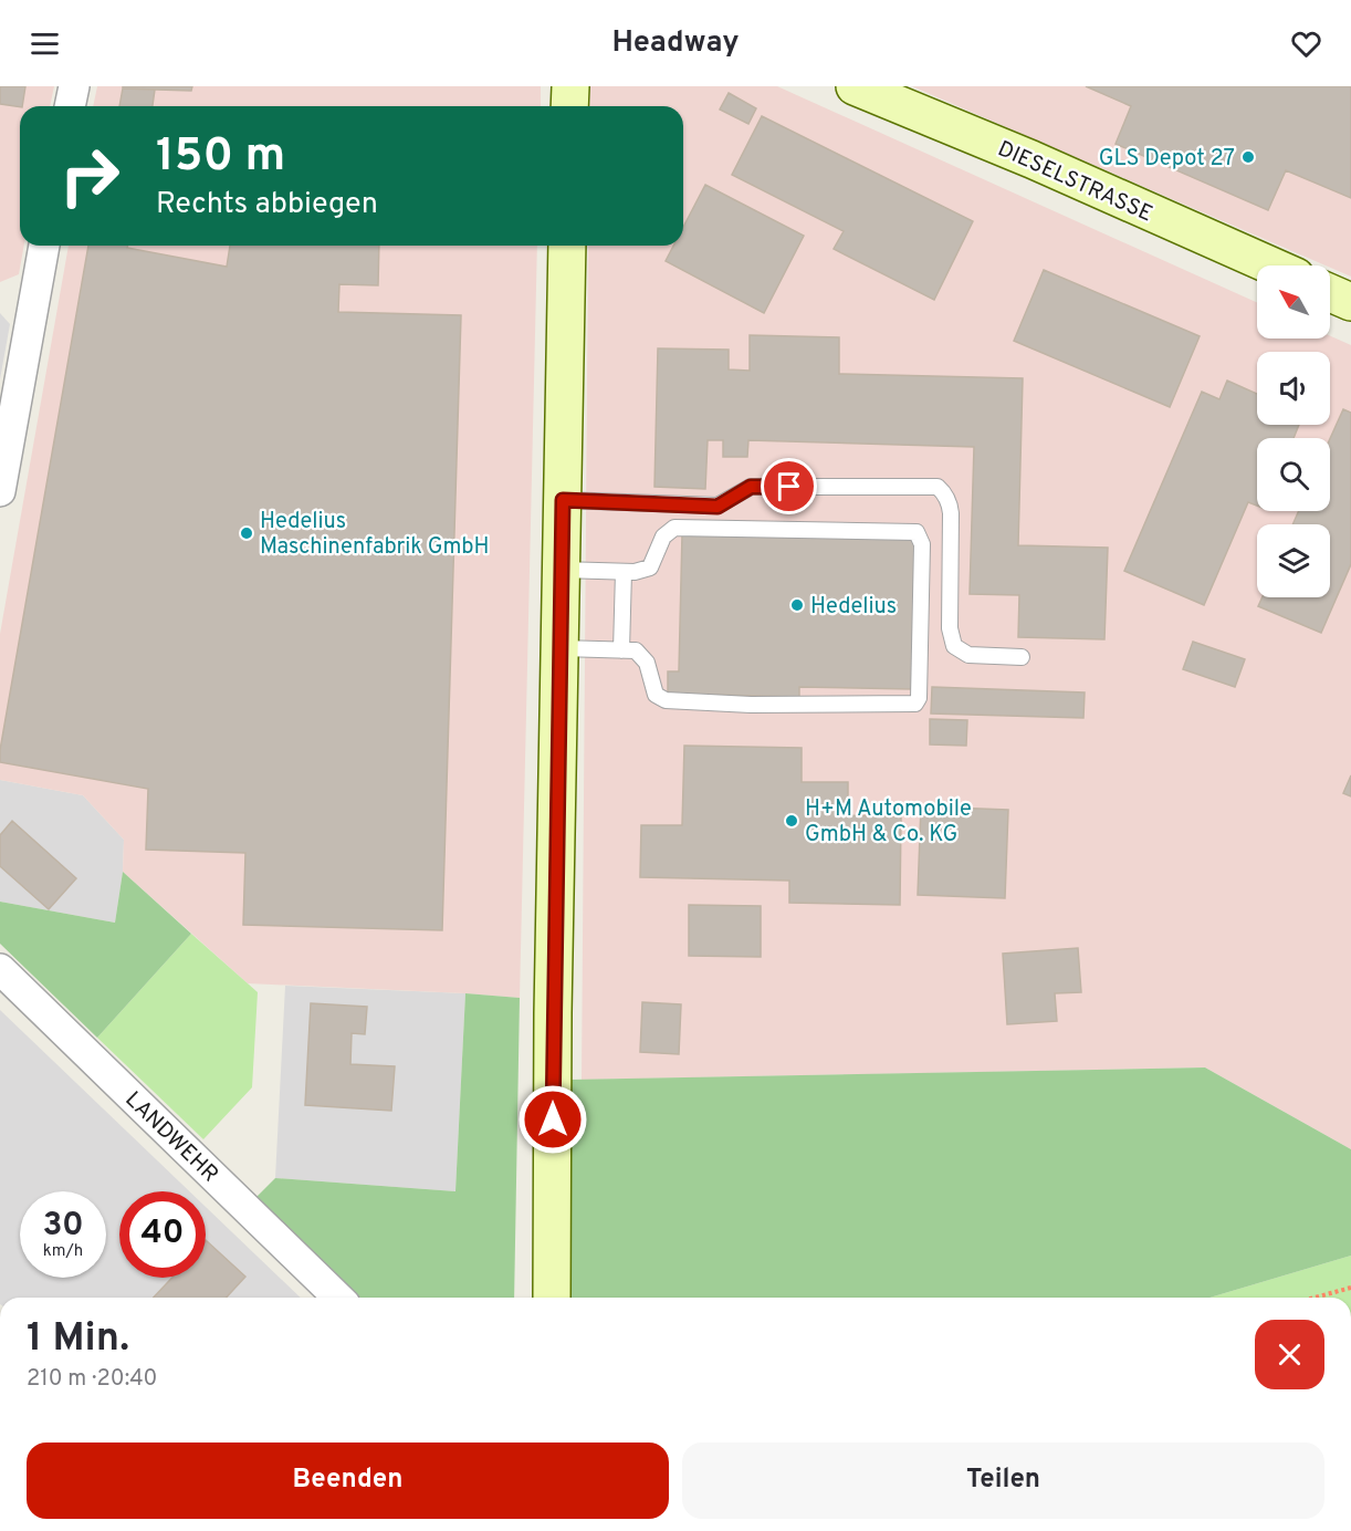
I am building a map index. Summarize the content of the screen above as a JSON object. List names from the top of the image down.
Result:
{
  "streets": {
    "street": ["DIESELSTRASSE", "LANDWEHR"]
  },
  "places": [
    "GLS Depot 27",
    "Hedelius Maschinenfabrik GmbH",
    "Hedelius",
    "H+M Automobile GmbH & Co. KG"
  ],
  "north": "top left",
  "page": {
    "header": "Headway",
    "turn": ["150 m", "Rechts abbiegen"],
    "speed": "30 km/h",
    "limit": "40",
    "heading": ["1 Min.", "210 m · 20:40"],
    "buttons": ["Beenden", "Teilen"]
  }
}
